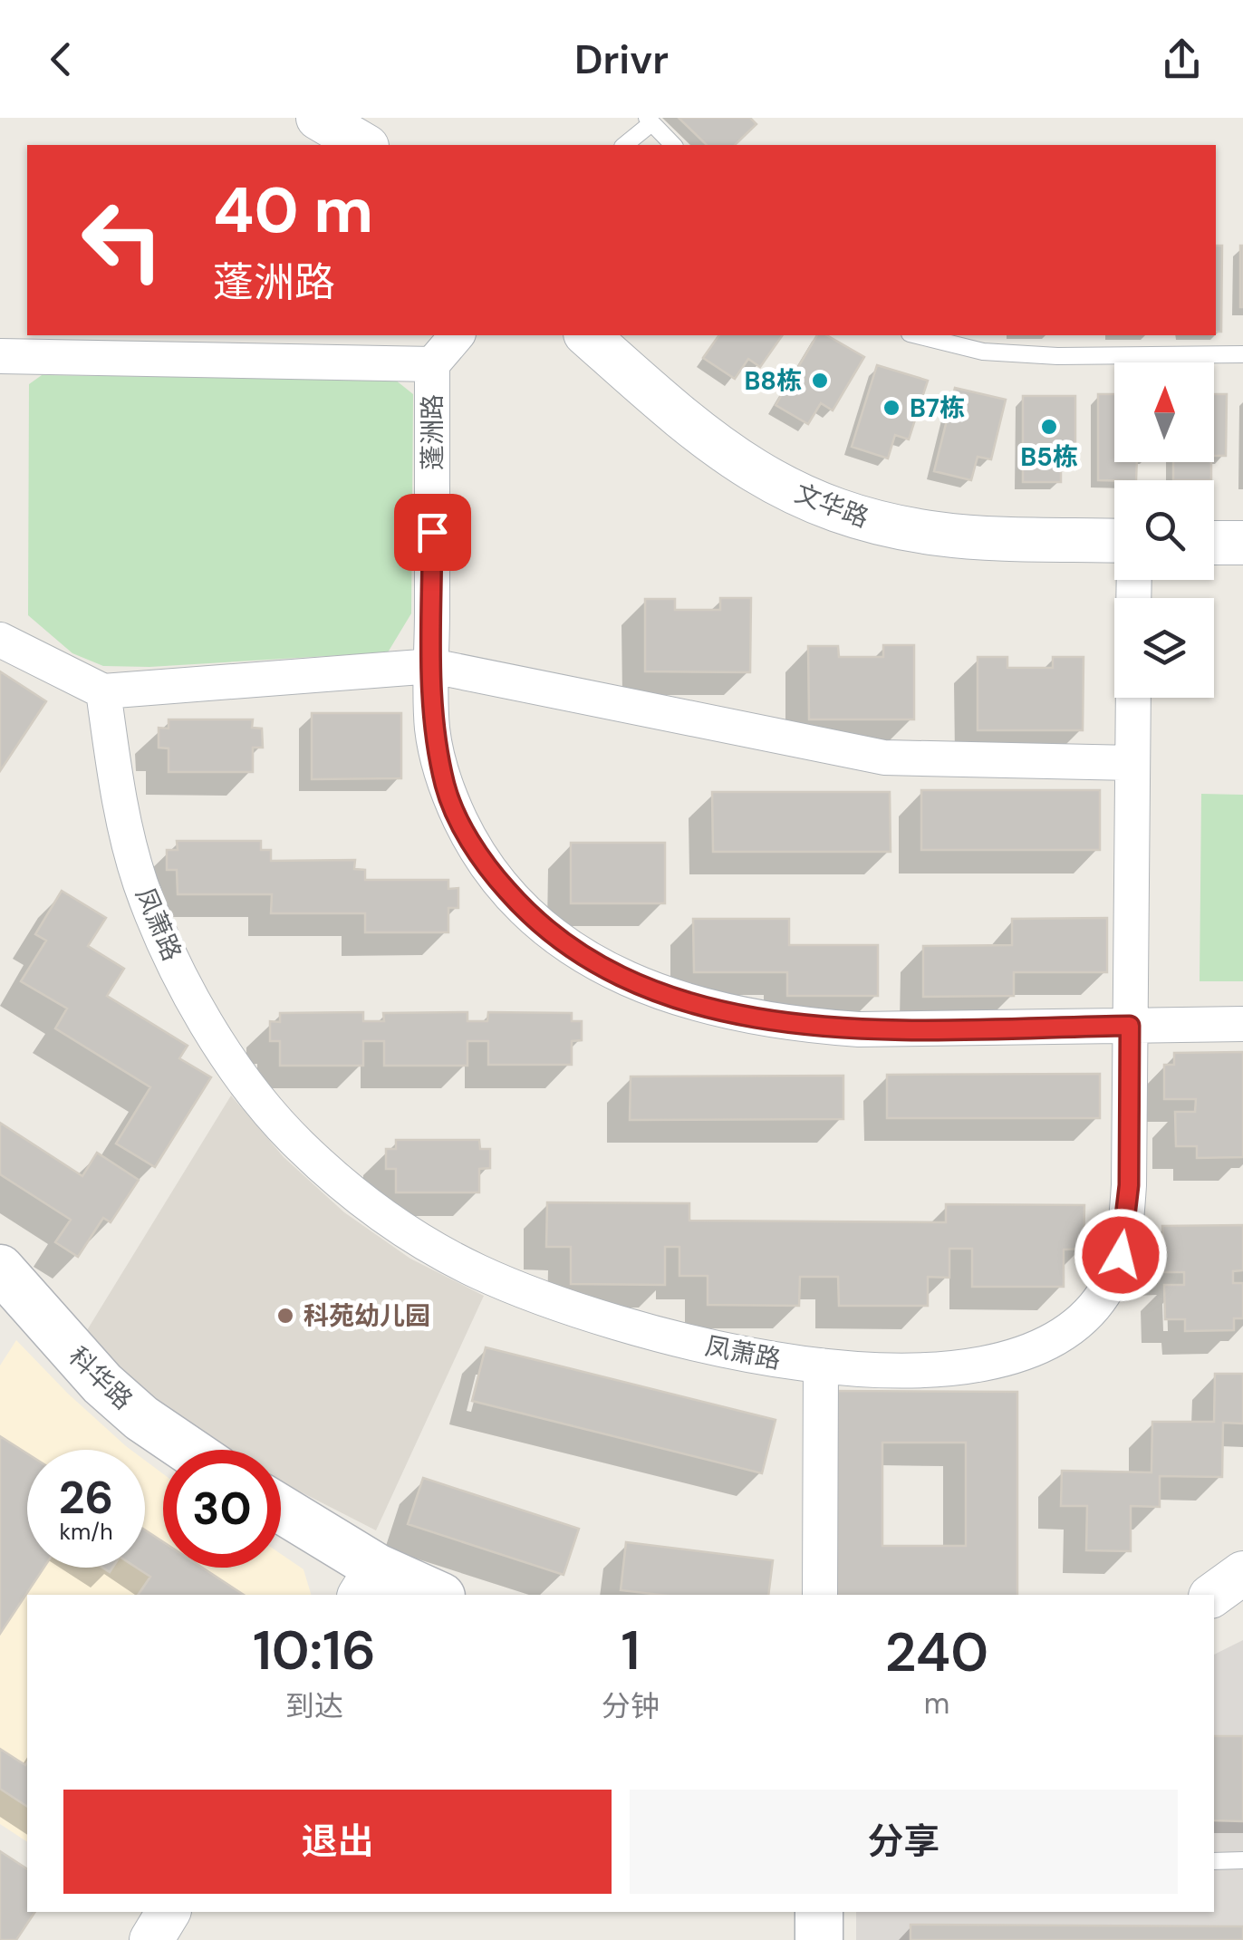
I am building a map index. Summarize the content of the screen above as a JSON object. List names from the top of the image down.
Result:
{
  "streets": {
    "main road": ["科华路"],
    "street": ["蓬洲路", "文华路", "凤萧路"]
  },
  "crossings": [
    ["蓬洲路", "凤萧路"]
  ],
  "places": [
    "B8栋",
    "B7栋",
    "B5栋",
    "科苑幼儿园"
  ],
  "north": "top",
  "page": {
    "header": "Drivr",
    "turn": ["40 m", "蓬洲路"],
    "speed": "26 km/h",
    "limit": "30",
    "eta": [
      "10:16",
      "到达",
      "1",
      "分钟",
      "240",
      "m"
    ],
    "buttons": ["退出", "分享"]
  }
}
